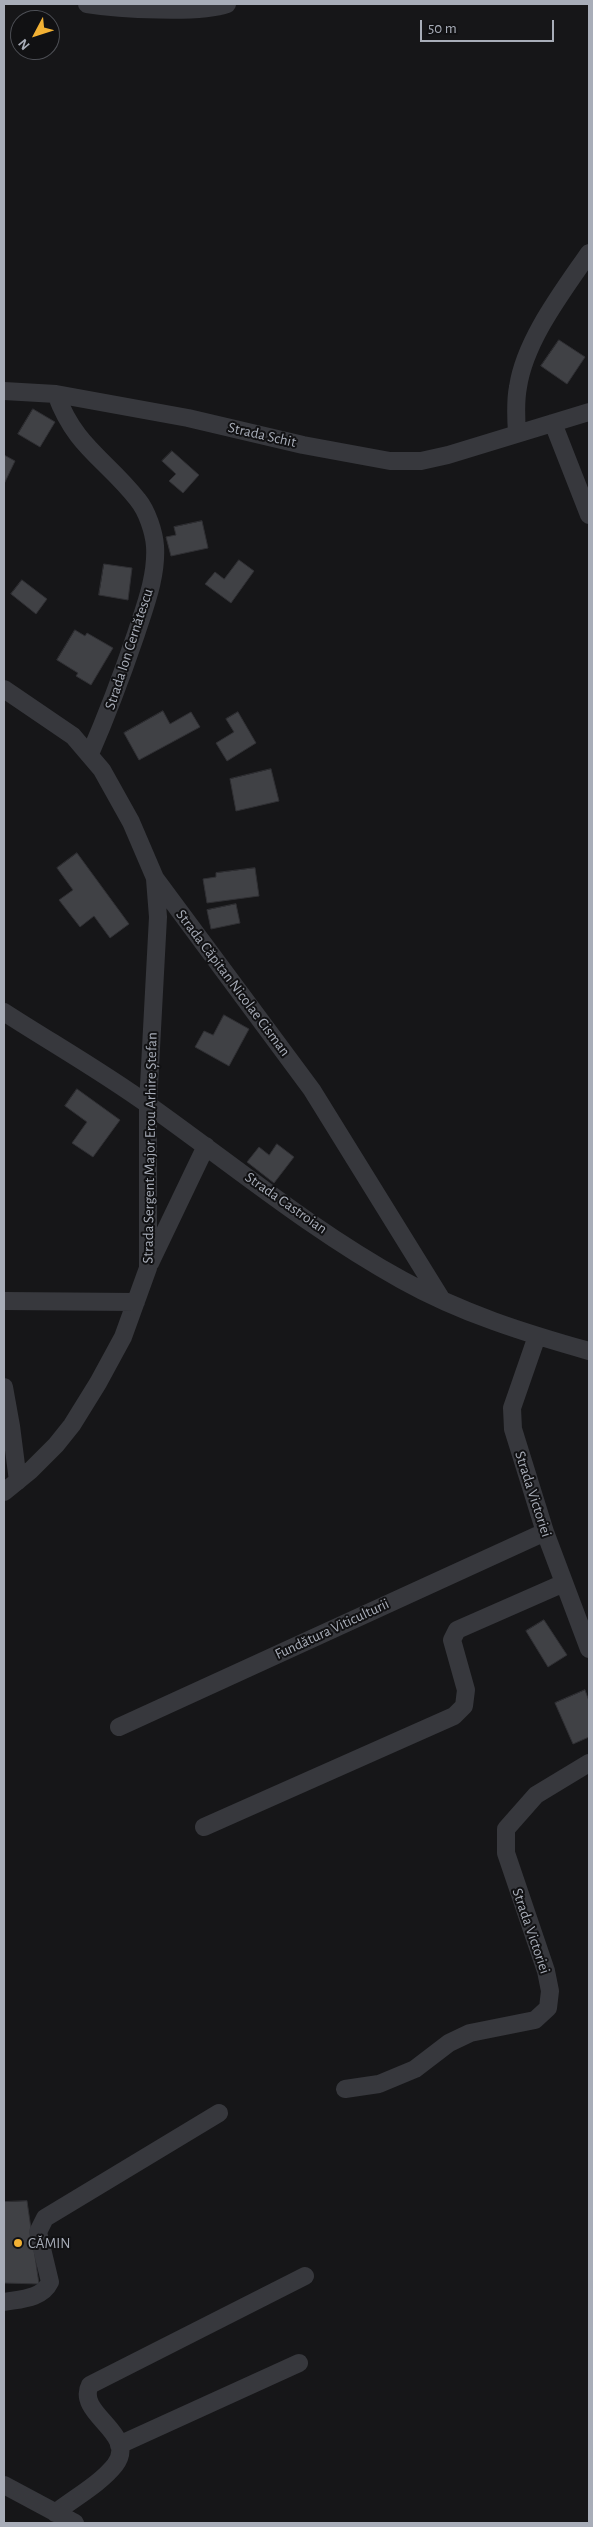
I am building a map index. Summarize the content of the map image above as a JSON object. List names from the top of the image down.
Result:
{
  "streets": {
    "street": [
      "Strada Schit",
      "Strada Ion Cernătescu",
      "Strada Căpitan Nicolae Cisman",
      "Strada Sergent Major Erou Arhire Ștefan",
      "Strada Castroian",
      "Strada Victoriei",
      "Fundătura Viticulturii"
    ]
  },
  "crossings": [
    ["Strada Schit", "Strada Ion Cernătescu"],
    ["Strada Ion Cernătescu", "Strada Căpitan Nicolae Cisman"],
    ["Strada Căpitan Nicolae Cisman", "Strada Sergent Major Erou Arhire Ștefan"],
    ["Strada Căpitan Nicolae Cisman", "Strada Castroian"],
    ["Strada Sergent Major Erou Arhire Ștefan", "Strada Castroian"],
    ["Strada Castroian", "Strada Victoriei"],
    ["Strada Victoriei", "Fundătura Viticulturii"]
  ],
  "places": ["CĂMIN"],
  "scale_bar": "50 m",
  "north": "bottom left"
}
